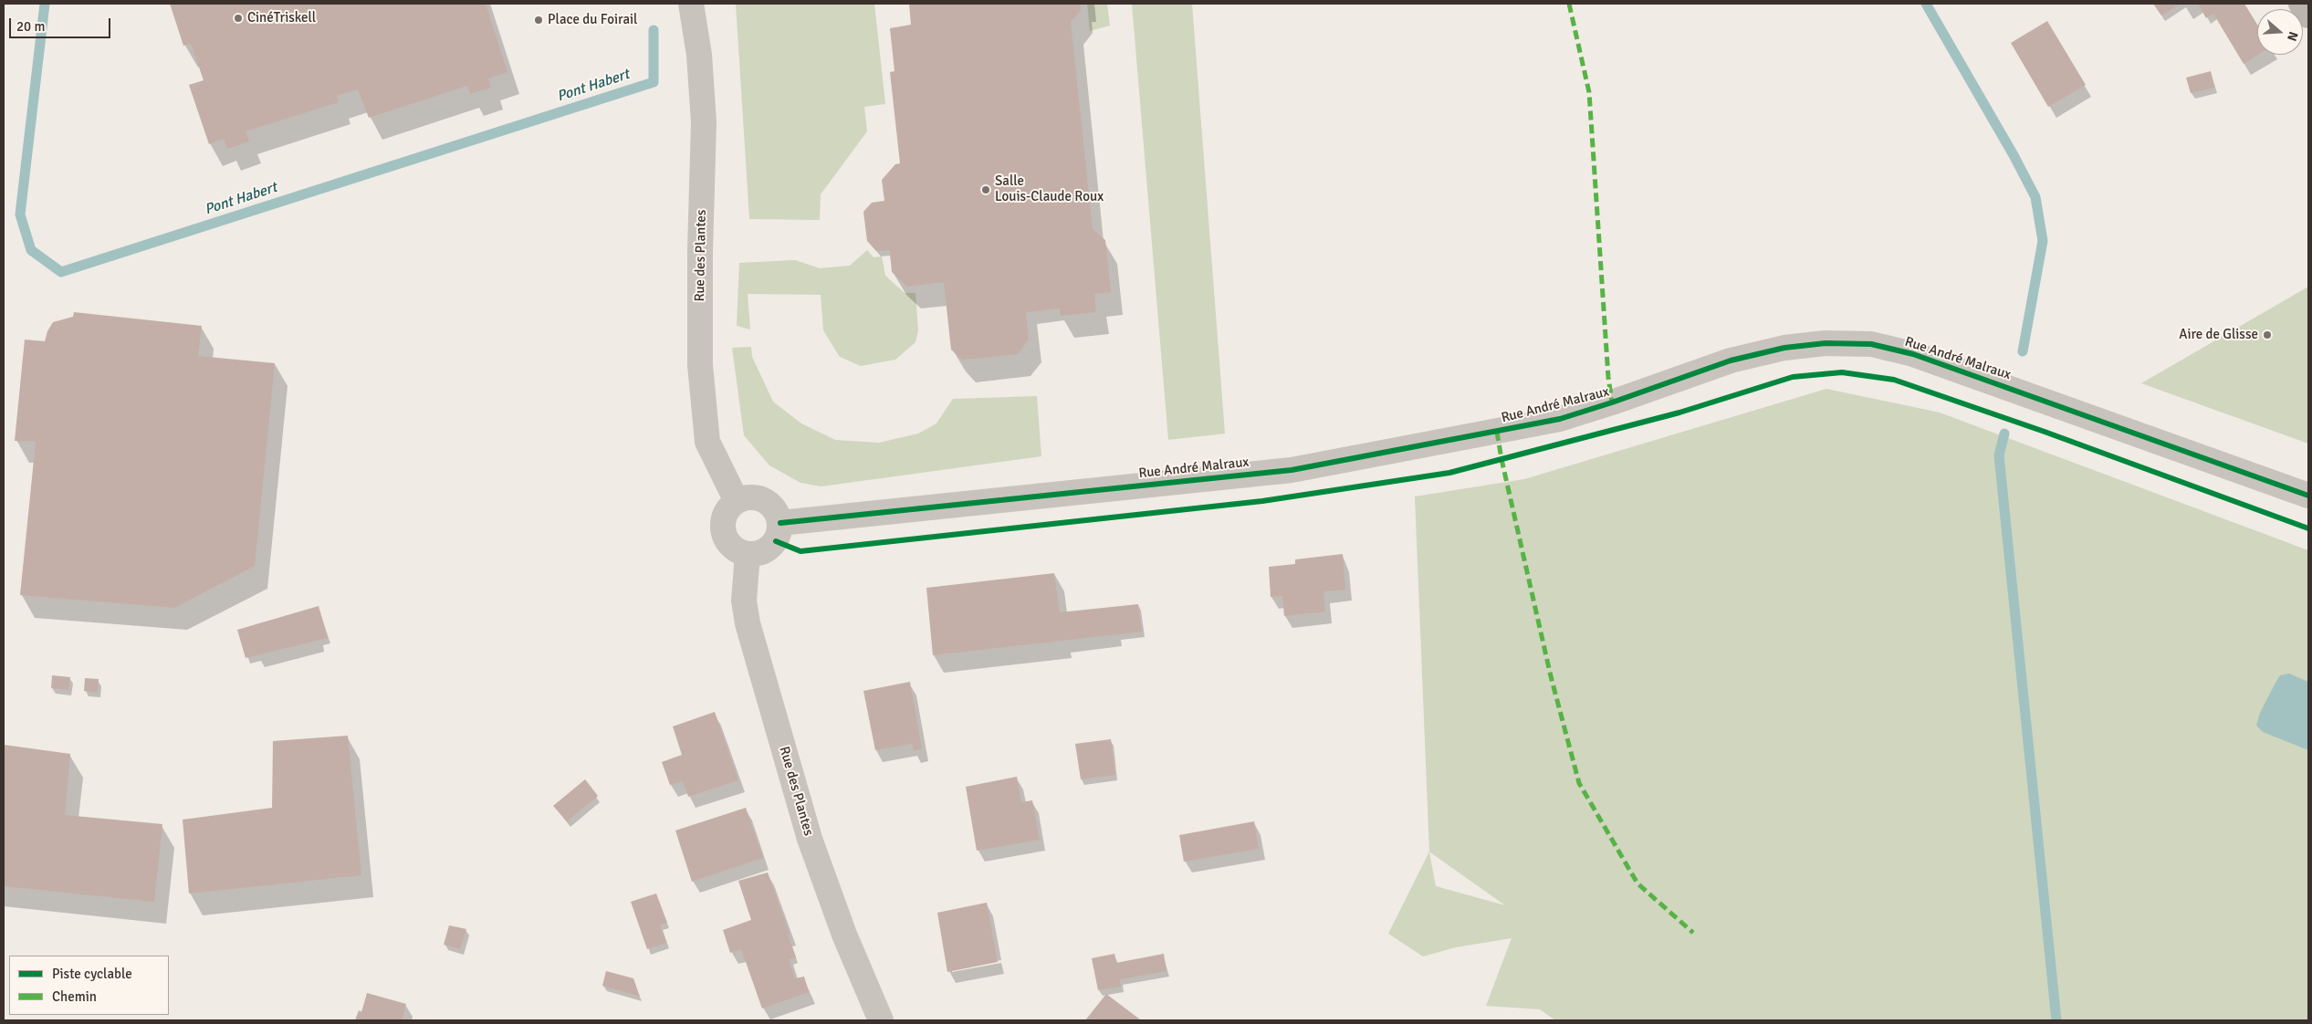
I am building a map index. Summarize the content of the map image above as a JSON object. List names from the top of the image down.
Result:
{
  "streets": {
    "street": ["Rue des Plantes", "Rue André Malraux"]
  },
  "crossings": [
    ["Rue des Plantes", "Rue André Malraux"]
  ],
  "water": ["Pont Habert"],
  "places": [
    "CinéTriskell",
    "Place du Foirail",
    "Salle Louis-Claude Roux",
    "Aire de Glisse"
  ],
  "legend": ["Piste cyclable", "Chemin"],
  "scale_bar": "20 m",
  "north": "right"
}
